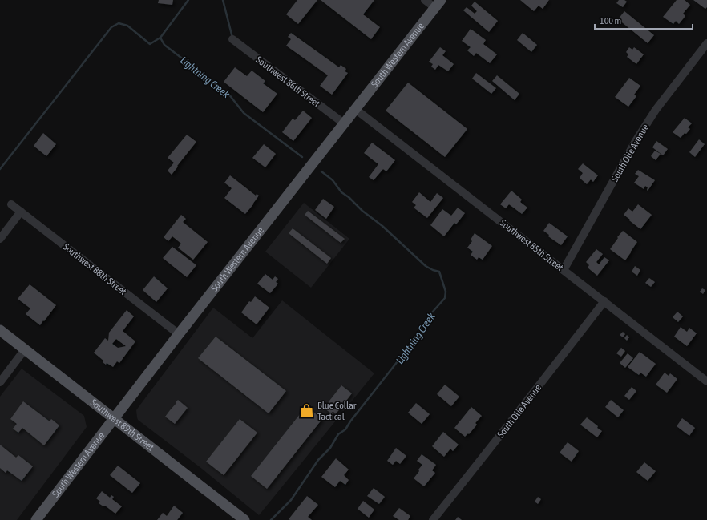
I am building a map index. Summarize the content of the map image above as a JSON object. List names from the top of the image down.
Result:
{
  "streets": {
    "main road": ["South Western Avenue", "Southwest 89th Street"],
    "street": [
      "Southwest 86th Street",
      "South Olie Avenue",
      "Southwest 85th Street",
      "Southwest 88th Street"
    ]
  },
  "crossings": [
    ["South Western Avenue", "Southwest 86th Street"],
    ["South Western Avenue", "Southwest 85th Street"],
    ["South Western Avenue", "Southwest 88th Street"],
    ["South Western Avenue", "Southwest 89th Street"],
    ["South Olie Avenue", "Southwest 85th Street"]
  ],
  "water": ["Lightning Creek"],
  "places": {
    "shop": ["Blue Collar Tactical"]
  },
  "scale_bar": "100 m"
}
